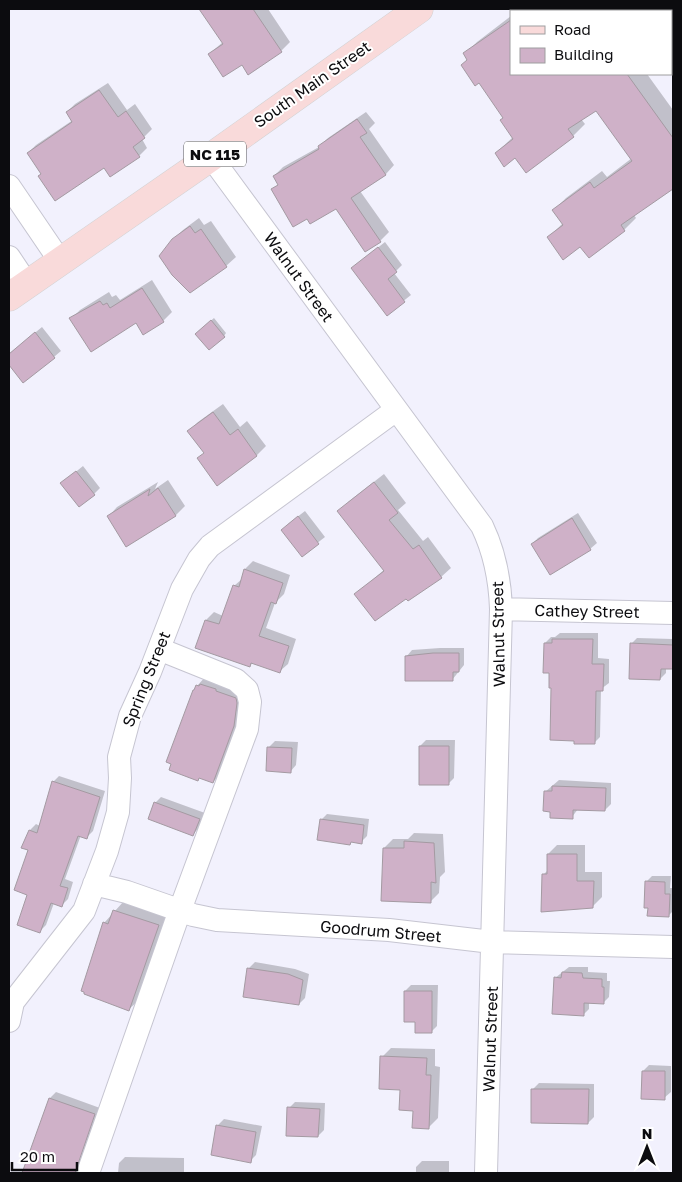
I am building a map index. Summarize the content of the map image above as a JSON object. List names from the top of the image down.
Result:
{
  "streets": {
    "main road": ["South Main Street", "NC 115"],
    "street": [
      "Walnut Street",
      "Cathey Street",
      "Spring Street",
      "Goodrum Street"
    ]
  },
  "crossings": [
    ["South Main Street", "Walnut Street"],
    ["Walnut Street", "Cathey Street"],
    ["Walnut Street", "Spring Street"],
    ["Walnut Street", "Goodrum Street"],
    ["Spring Street", "Goodrum Street"]
  ],
  "legend": ["Road", "Building"],
  "scale_bar": "20 m",
  "north": "top"
}
